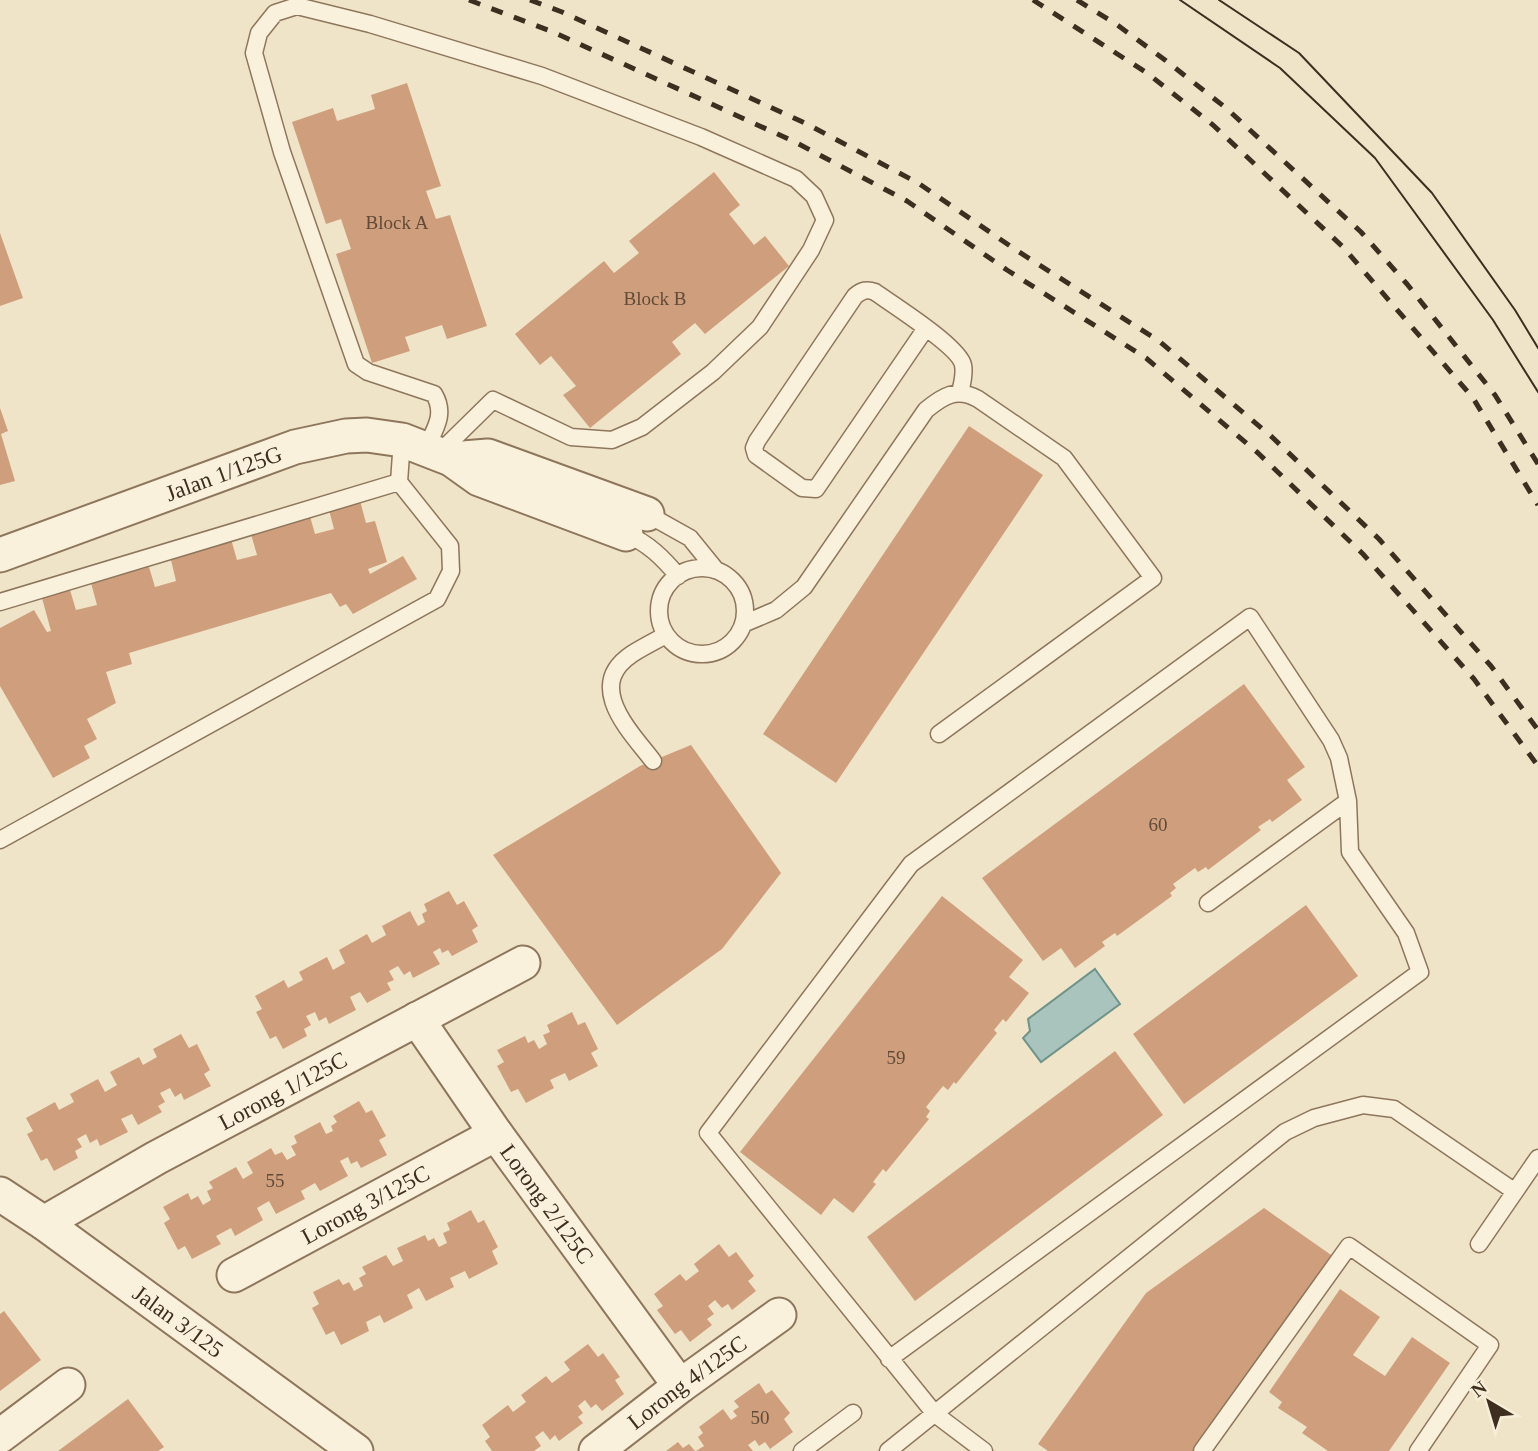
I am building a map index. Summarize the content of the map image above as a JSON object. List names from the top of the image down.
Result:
{
  "streets": {
    "street": [
      "Jalan 1/125G",
      "Lorong 1/125C",
      "Lorong 2/125C",
      "Lorong 3/125C",
      "Jalan 3/125",
      "Lorong 4/125C"
    ]
  },
  "crossings": [
    ["Lorong 1/125C", "Lorong 2/125C"],
    ["Lorong 1/125C", "Jalan 3/125"],
    ["Lorong 2/125C", "Lorong 3/125C"],
    ["Lorong 2/125C", "Lorong 4/125C"]
  ],
  "house_numbers": [
    "Block A",
    "Block B",
    "60",
    "59",
    "55",
    "50"
  ],
  "north": "top left"
}
